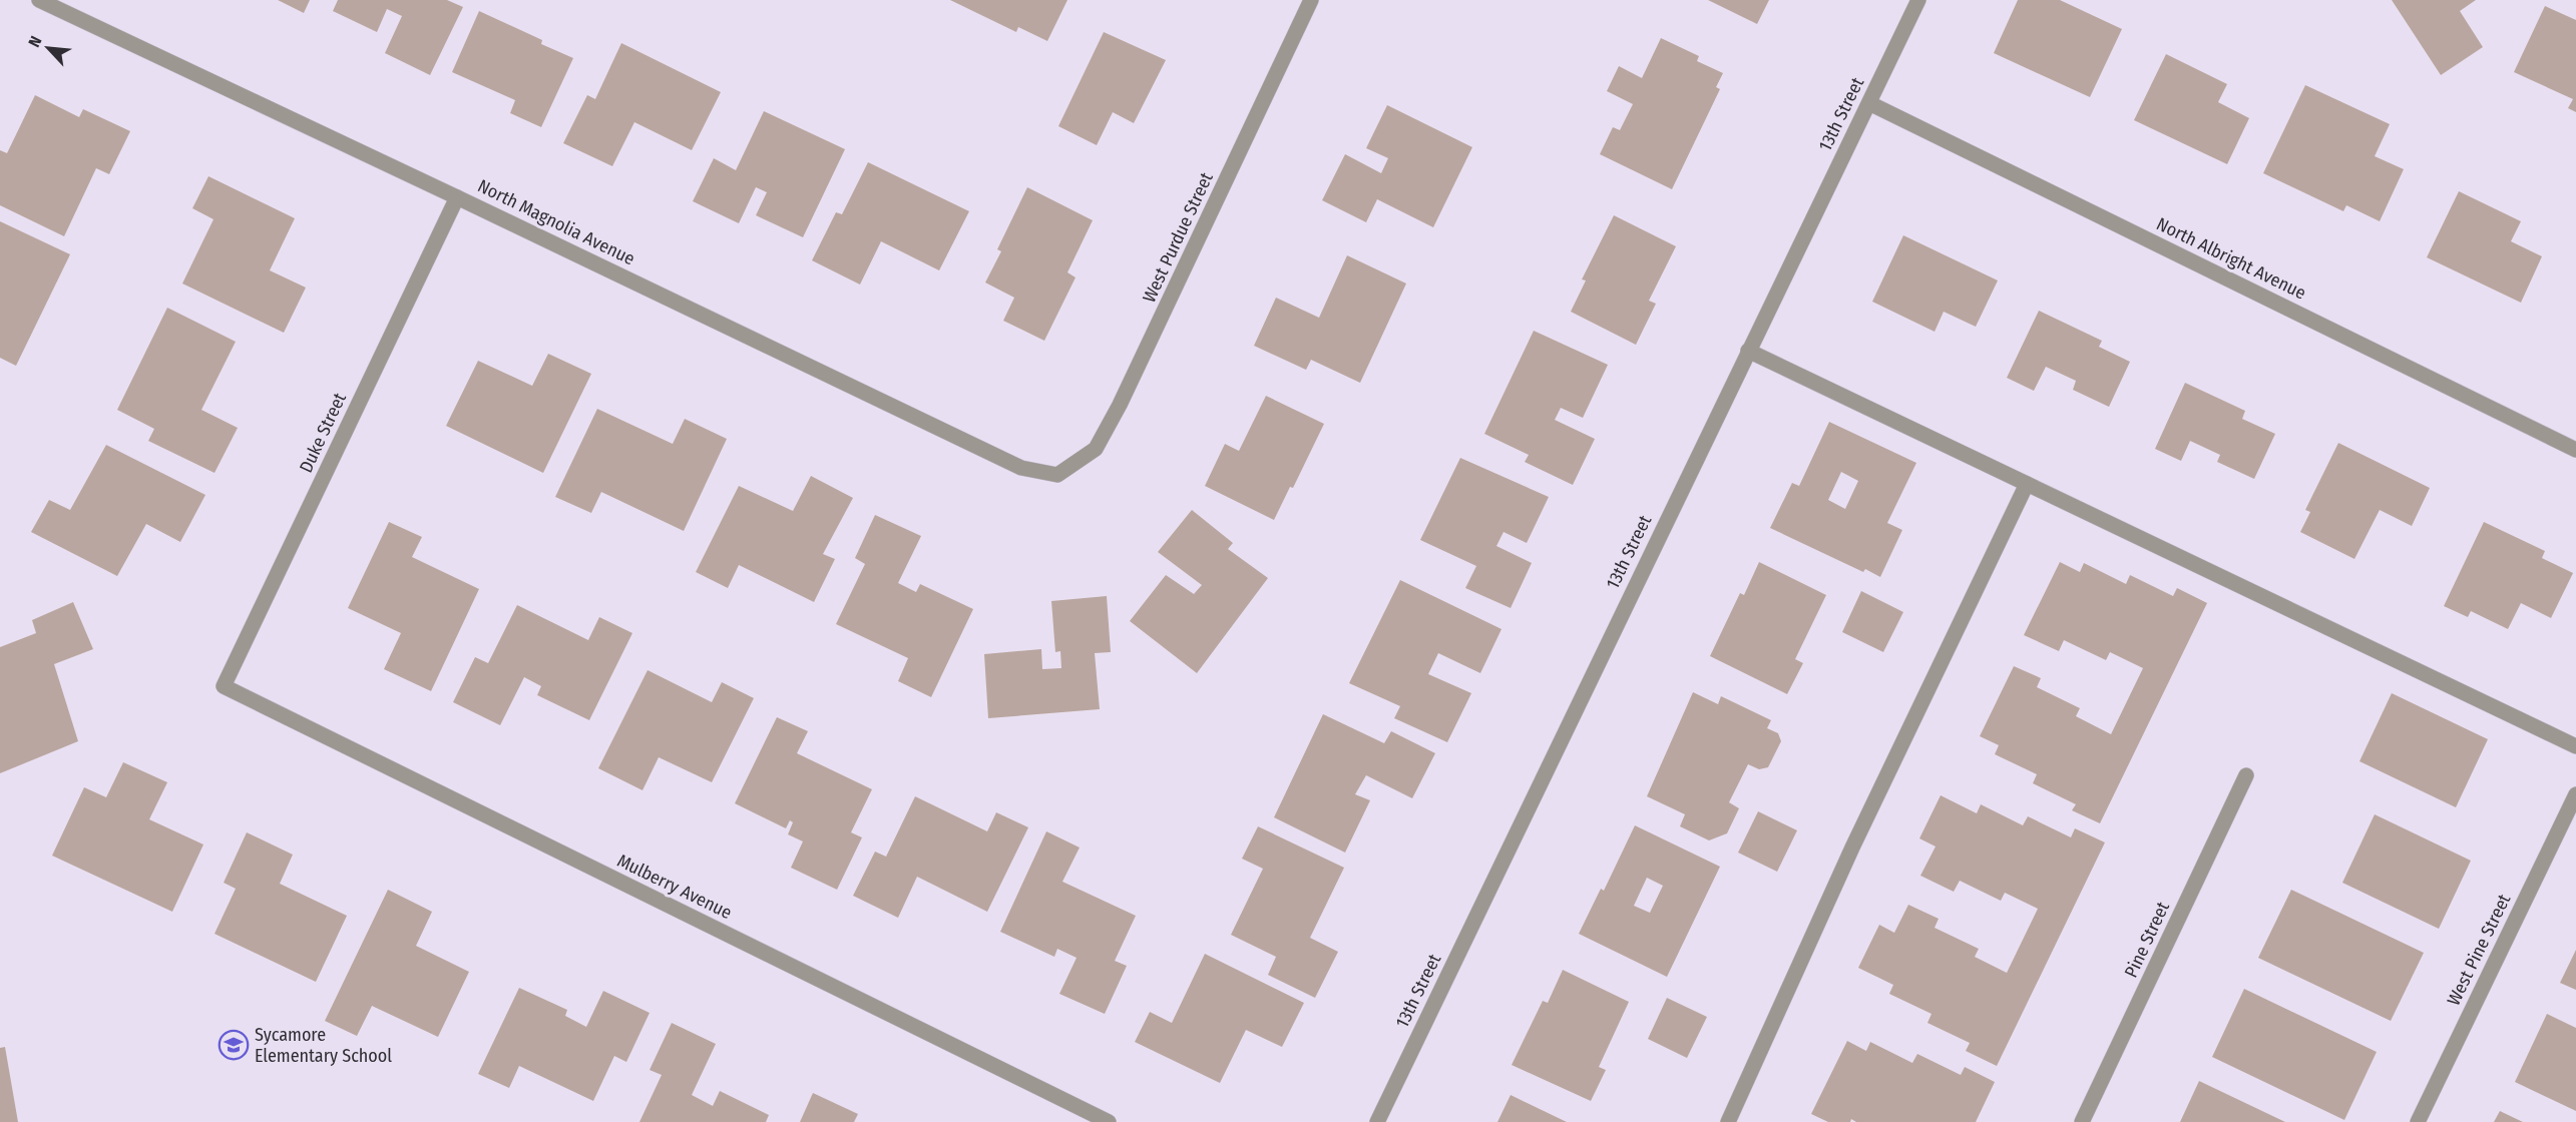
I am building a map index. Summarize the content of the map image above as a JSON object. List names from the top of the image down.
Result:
{
  "streets": {
    "street": [
      "13th Street",
      "North Magnolia Avenue",
      "West Purdue Street",
      "North Albright Avenue",
      "Duke Street",
      "Mulberry Avenue",
      "Pine Street",
      "West Pine Street"
    ]
  },
  "crossings": [
    ["13th Street", "North Albright Avenue"],
    ["North Magnolia Avenue", "West Purdue Street"],
    ["North Magnolia Avenue", "Duke Street"],
    ["Duke Street", "Mulberry Avenue"]
  ],
  "places": {
    "school or university": ["Sycamore Elementary School"]
  },
  "north": "top left"
}
